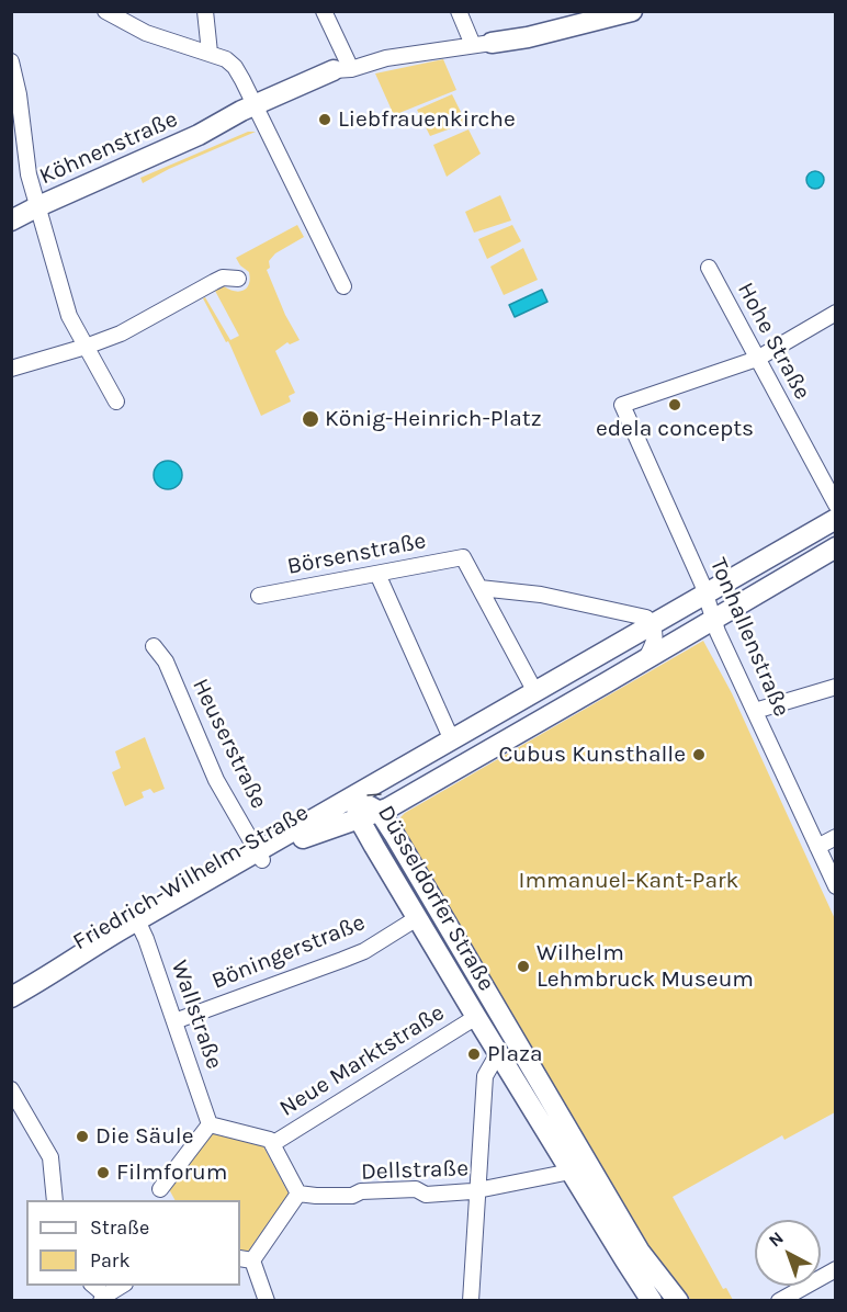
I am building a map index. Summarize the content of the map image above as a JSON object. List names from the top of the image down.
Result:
{
  "streets": {
    "main road": ["Köhnenstraße", "Friedrich-Wilhelm-Straße", "Düsseldorfer Straße"],
    "street": [
      "Hohe Straße",
      "Börsenstraße",
      "Tonhallenstraße",
      "Heuserstraße",
      "Böningerstraße",
      "Wallstraße",
      "Neue Marktstraße",
      "Dellstraße"
    ]
  },
  "crossings": [
    ["Hohe Straße", "Tonhallenstraße"],
    ["Tonhallenstraße", "Friedrich-Wilhelm-Straße"],
    ["Heuserstraße", "Friedrich-Wilhelm-Straße"],
    ["Friedrich-Wilhelm-Straße", "Düsseldorfer Straße"],
    ["Friedrich-Wilhelm-Straße", "Wallstraße"],
    ["Düsseldorfer Straße", "Böningerstraße"],
    ["Düsseldorfer Straße", "Neue Marktstraße"],
    ["Düsseldorfer Straße", "Dellstraße"],
    ["Böningerstraße", "Wallstraße"]
  ],
  "parks": ["Immanuel-Kant-Park"],
  "places": [
    "Liebfrauenkirche",
    "edela concepts",
    "König-Heinrich-Platz",
    "Cubus Kunsthalle",
    "Wilhelm Lehmbruck Museum",
    "Plaza",
    "Die Säule",
    "Filmforum"
  ],
  "legend": ["Straße", "Park"],
  "north": "top left"
}
